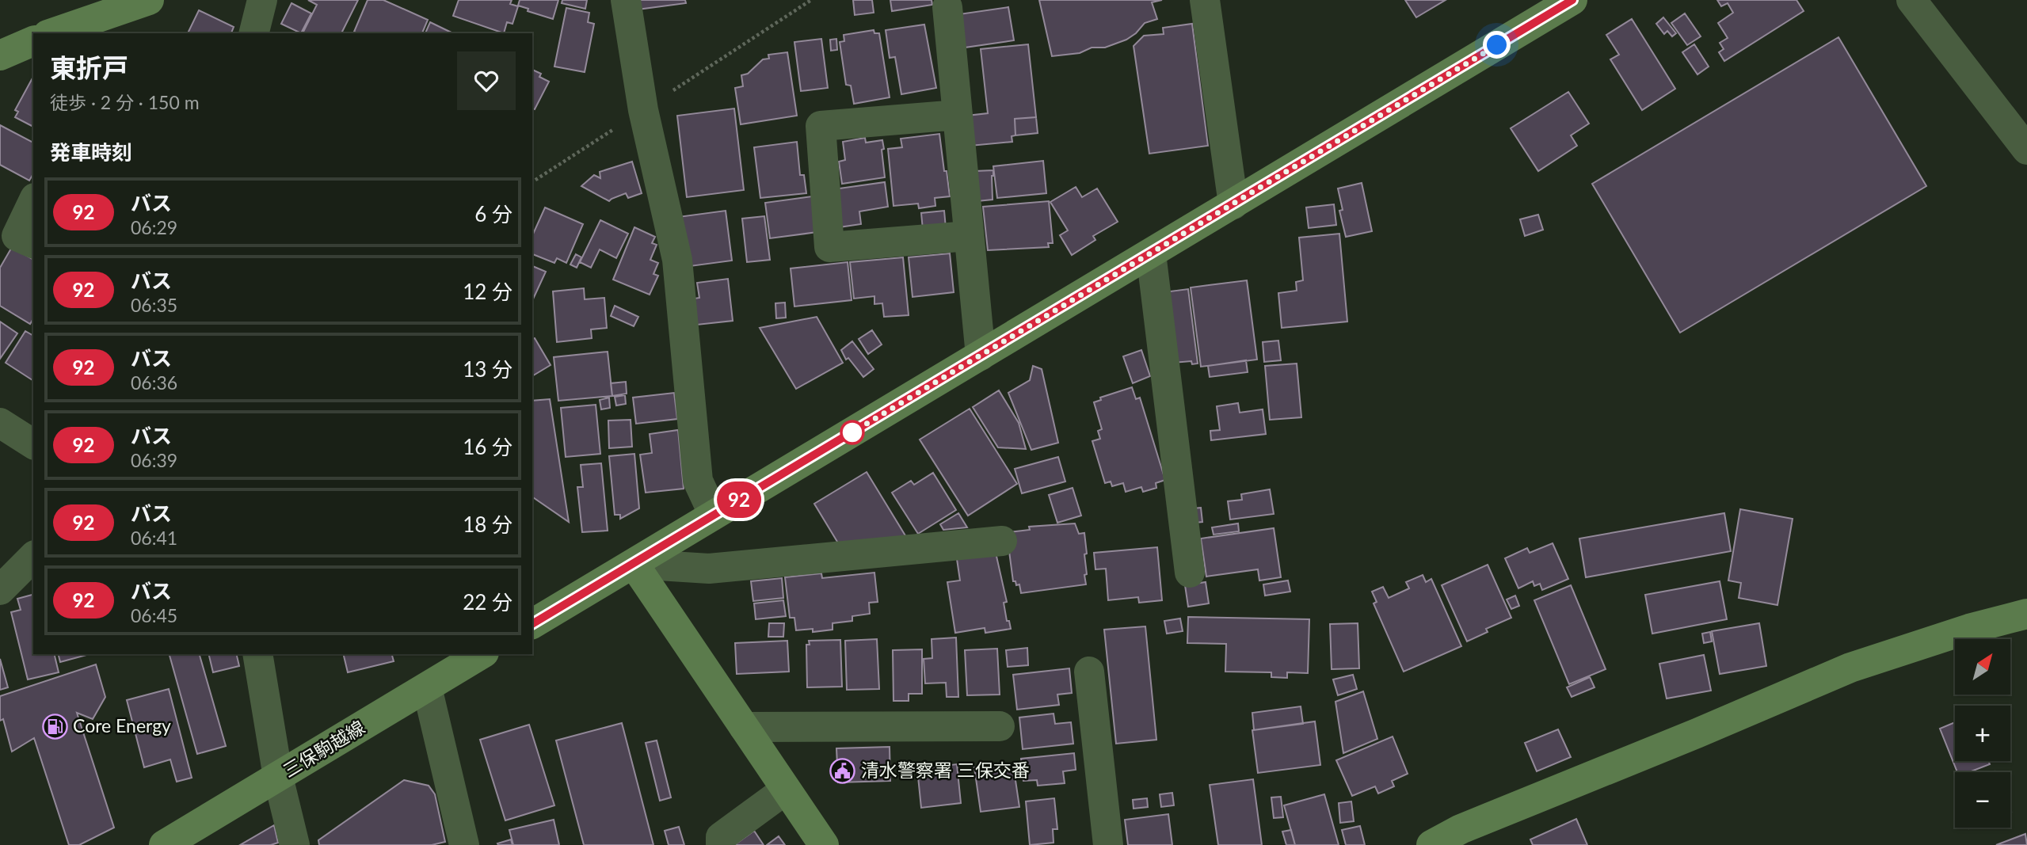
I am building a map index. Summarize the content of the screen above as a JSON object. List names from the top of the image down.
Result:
{
  "streets": {
    "main road": ["三保駒越線"]
  },
  "places": {
    "fuel station": ["Core Energy"],
    "public building": ["清水警察署 三保交番"]
  },
  "lines": ["bus line 92"],
  "north": "top right",
  "page": {
    "on_map": "92",
    "heading": [
      ["東折戸", "徒歩 · 2 分 · 150 m"],
      "発車時刻"
    ],
    "list": [
      {
        "mark": "92",
        "name": "バス",
        "note": "06:29",
        "value": "6 分"
      },
      {
        "mark": "92",
        "name": "バス",
        "note": "06:35",
        "value": "12 分"
      },
      {
        "mark": "92",
        "name": "バス",
        "note": "06:36",
        "value": "13 分"
      },
      {
        "mark": "92",
        "name": "バス",
        "note": "06:39",
        "value": "16 分"
      },
      {
        "mark": "92",
        "name": "バス",
        "note": "06:41",
        "value": "18 分"
      },
      {
        "mark": "92",
        "name": "バス",
        "note": "06:45",
        "value": "22 分"
      }
    ],
    "map_buttons": ["+", "−"]
  }
}
